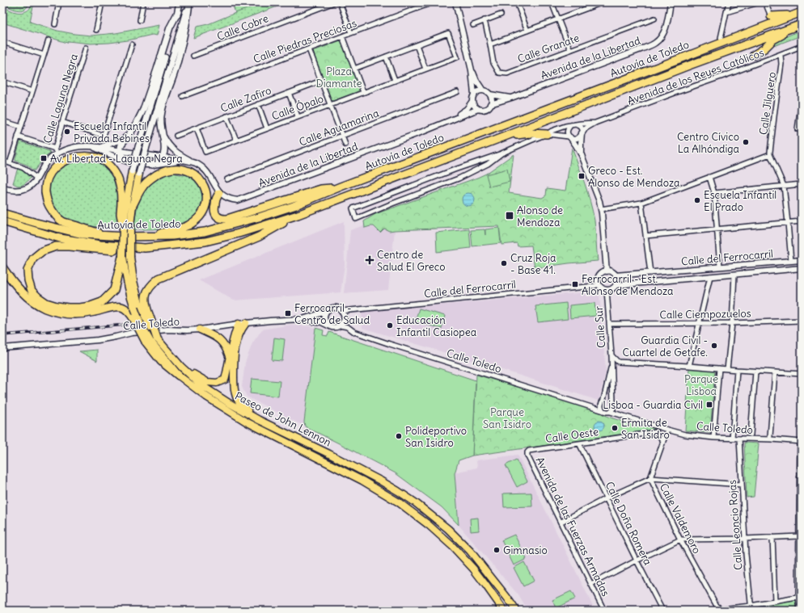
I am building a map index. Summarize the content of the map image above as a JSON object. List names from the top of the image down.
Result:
{
  "streets": {
    "highway": ["Autovía de Toledo", "Paseo de John Lennon"],
    "street": [
      "Calle Cobre",
      "Calle Piedras Preciosas",
      "Calle Granate",
      "Avenida de la Libertad",
      "Avenida de los Reyes Católicos",
      "Calle Laguna Negra",
      "Calle Zafiro",
      "Calle Jilguero",
      "Calle Ópalo",
      "Calle Aguamarina",
      "Calle del Ferrocarril",
      "Calle Ciempozuelos",
      "Calle Toledo",
      "Calle Sur",
      "Calle Oeste",
      "Calle Valdemoro",
      "Calle Doña Romera",
      "Calle Leoncio Rojas",
      "Avenida de las Fuerzas Armadas"
    ]
  },
  "crossings": [
    ["Avenida de los Reyes Católicos", "Calle Jilguero"],
    ["Calle Zafiro", "Calle Ópalo"],
    ["Calle del Ferrocarril", "Calle Toledo"],
    ["Calle del Ferrocarril", "Calle Sur"],
    ["Calle Ciempozuelos", "Calle Sur"],
    ["Calle Toledo", "Calle Sur"],
    ["Calle Toledo", "Calle Valdemoro"],
    ["Calle Toledo", "Calle Leoncio Rojas"],
    ["Calle Oeste", "Calle Doña Romera"],
    ["Calle Oeste", "Avenida de las Fuerzas Armadas"]
  ],
  "parks": ["Plaza Diamante", "Parque Lisboa", "Parque San Isidro"],
  "places": {
    "other": [
      "Escuela Infantil Privada Bebines",
      "Centro Cívico La Alhóndiga",
      "Escuela Infantil El Prado",
      "Cruz Roja - Base 41.",
      "Educación Infantil Casiopea",
      "Guardia Civil - Cuartel de Getafe.",
      "Ermita de San Isidro",
      "Polideportivo San Isidro",
      "Gimnasio"
    ],
    "transit": [
      "Av. Libertad - Laguna Negra",
      "Greco - Est. Alonso de Mendoza",
      "Alonso de Mendoza",
      "Ferrocarril - Est. Alonso de Mendoza",
      "Ferrocarril - Centro de Salud",
      "Lisboa - Guardia Civil"
    ],
    "health": ["Centro de Salud El Greco"]
  }
}
